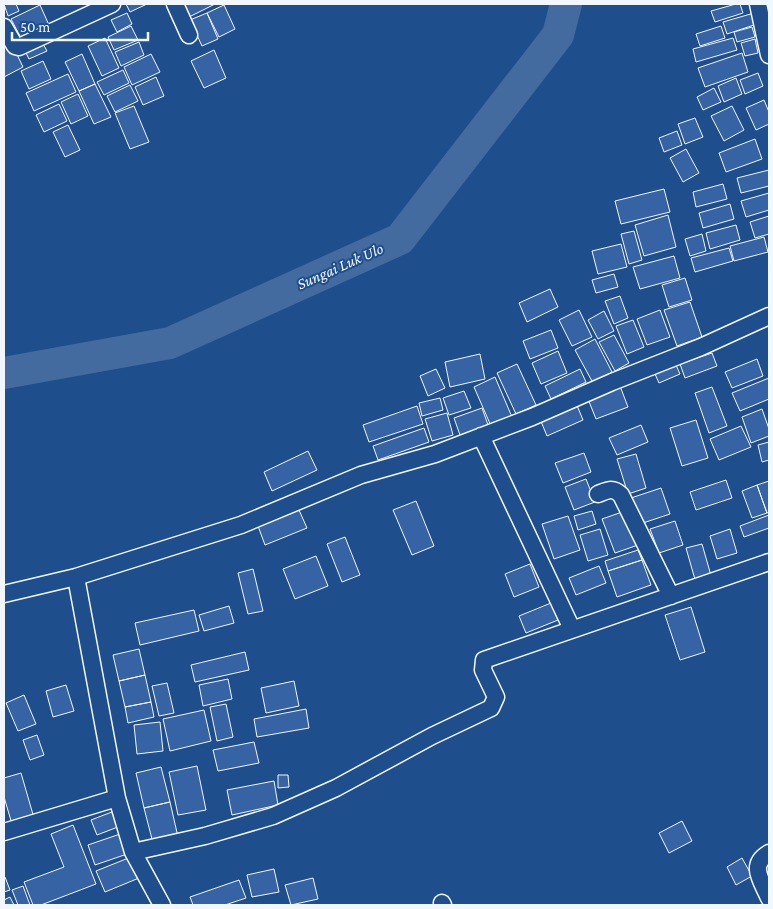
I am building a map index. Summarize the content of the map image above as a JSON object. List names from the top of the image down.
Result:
{
  "water": ["Sungai Luk Ulo"],
  "scale_bar": "50 m"
}
